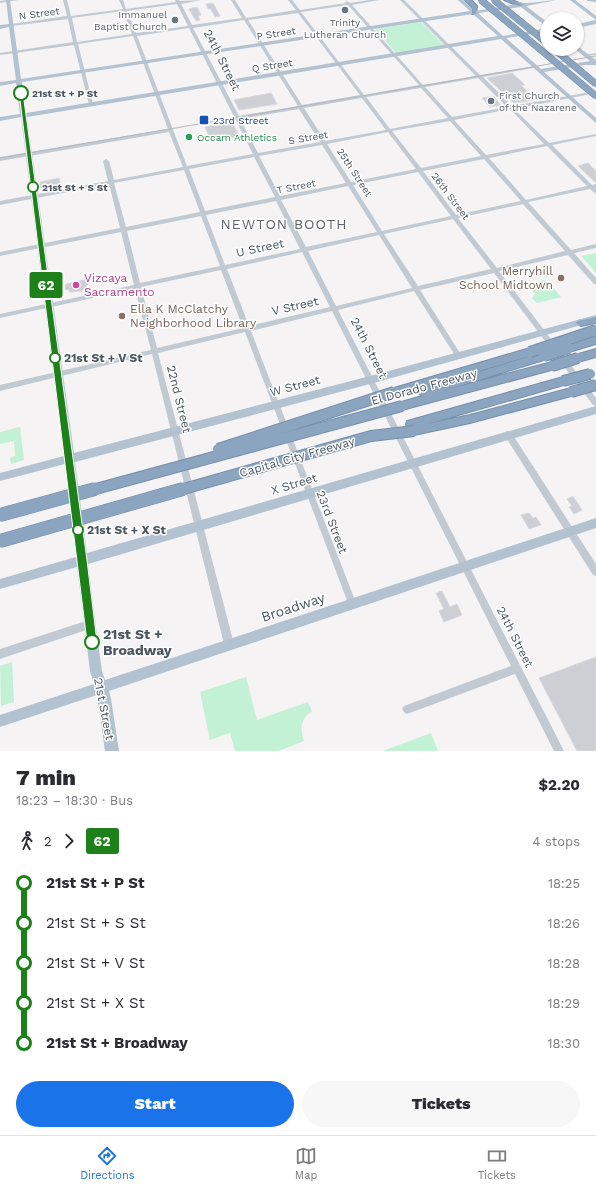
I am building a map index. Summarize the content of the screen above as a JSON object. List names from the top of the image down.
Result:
{
  "streets": {
    "highway": ["El Dorado Freeway", "Capital City Freeway"],
    "main road": [
      "N Street",
      "P Street",
      "Q Street",
      "W Street",
      "X Street",
      "Broadway",
      "21st Street"
    ],
    "street": [
      "24th Street",
      "S Street",
      "25th Street",
      "T Street",
      "26th Street",
      "U Street",
      "V Street",
      "22nd Street",
      "23rd Street"
    ]
  },
  "crossings": [
    ["N Street", "24th Street"],
    ["N Street", "23rd Street"],
    ["N Street", "21st Street"],
    ["P Street", "24th Street"],
    ["P Street", "25th Street"],
    ["P Street", "26th Street"],
    ["P Street", "23rd Street"],
    ["P Street", "21st Street"],
    ["24th Street", "Q Street"],
    ["24th Street", "S Street"],
    ["24th Street", "T Street"],
    ["24th Street", "U Street"],
    ["24th Street", "V Street"],
    ["24th Street", "W Street"],
    ["24th Street", "X Street"],
    ["24th Street", "Broadway"],
    ["Q Street", "25th Street"],
    ["Q Street", "26th Street"],
    ["Q Street", "23rd Street"],
    ["Q Street", "21st Street"],
    ["S Street", "25th Street"],
    ["S Street", "26th Street"],
    ["S Street", "22nd Street"],
    ["S Street", "23rd Street"],
    ["S Street", "21st Street"],
    ["25th Street", "T Street"],
    ["25th Street", "U Street"],
    ["25th Street", "V Street"],
    ["25th Street", "W Street"],
    ["T Street", "26th Street"],
    ["T Street", "22nd Street"],
    ["T Street", "23rd Street"],
    ["T Street", "21st Street"],
    ["26th Street", "U Street"],
    ["26th Street", "V Street"],
    ["26th Street", "W Street"],
    ["U Street", "22nd Street"],
    ["U Street", "23rd Street"],
    ["U Street", "21st Street"],
    ["V Street", "22nd Street"],
    ["V Street", "23rd Street"],
    ["V Street", "21st Street"],
    ["W Street", "22nd Street"],
    ["W Street", "23rd Street"],
    ["W Street", "21st Street"],
    ["El Dorado Freeway", "Capital City Freeway"],
    ["22nd Street", "X Street"],
    ["22nd Street", "Broadway"],
    ["X Street", "23rd Street"],
    ["X Street", "21st Street"],
    ["23rd Street", "Broadway"],
    ["Broadway", "21st Street"]
  ],
  "districts": ["NEWTON BOOTH"],
  "places": {
    "other": [
      "Trinity Lutheran Church",
      "Immanuel Baptist Church",
      "21st St + P St",
      "First Church of the Nazarene",
      "Occam Athletics",
      "21st St + S St",
      "Merryhill School Midtown",
      "Vizcaya Sacramento",
      "Ella K McClatchy Neighborhood Library",
      "21st St + V St",
      "21st St + X St",
      "21st St + Broadway"
    ],
    "transit": ["23rd Street"]
  },
  "lines": ["bus line 62"],
  "page": {
    "on_map": "62",
    "heading": ["7 min", "18:23 – 18:30 · Bus", "$2.20"],
    "legs": ["2", "62", "4 stops"],
    "list": [
      {
        "name": "21st St + P St",
        "value": "18:25"
      },
      {
        "name": "21st St + S St",
        "value": "18:26"
      },
      {
        "name": "21st St + V St",
        "value": "18:28"
      },
      {
        "name": "21st St + X St",
        "value": "18:29"
      },
      {
        "name": "21st St + Broadway",
        "value": "18:30"
      }
    ],
    "buttons": ["Start", "Tickets"],
    "tabs": ["Directions", "Map", "Tickets"]
  }
}
